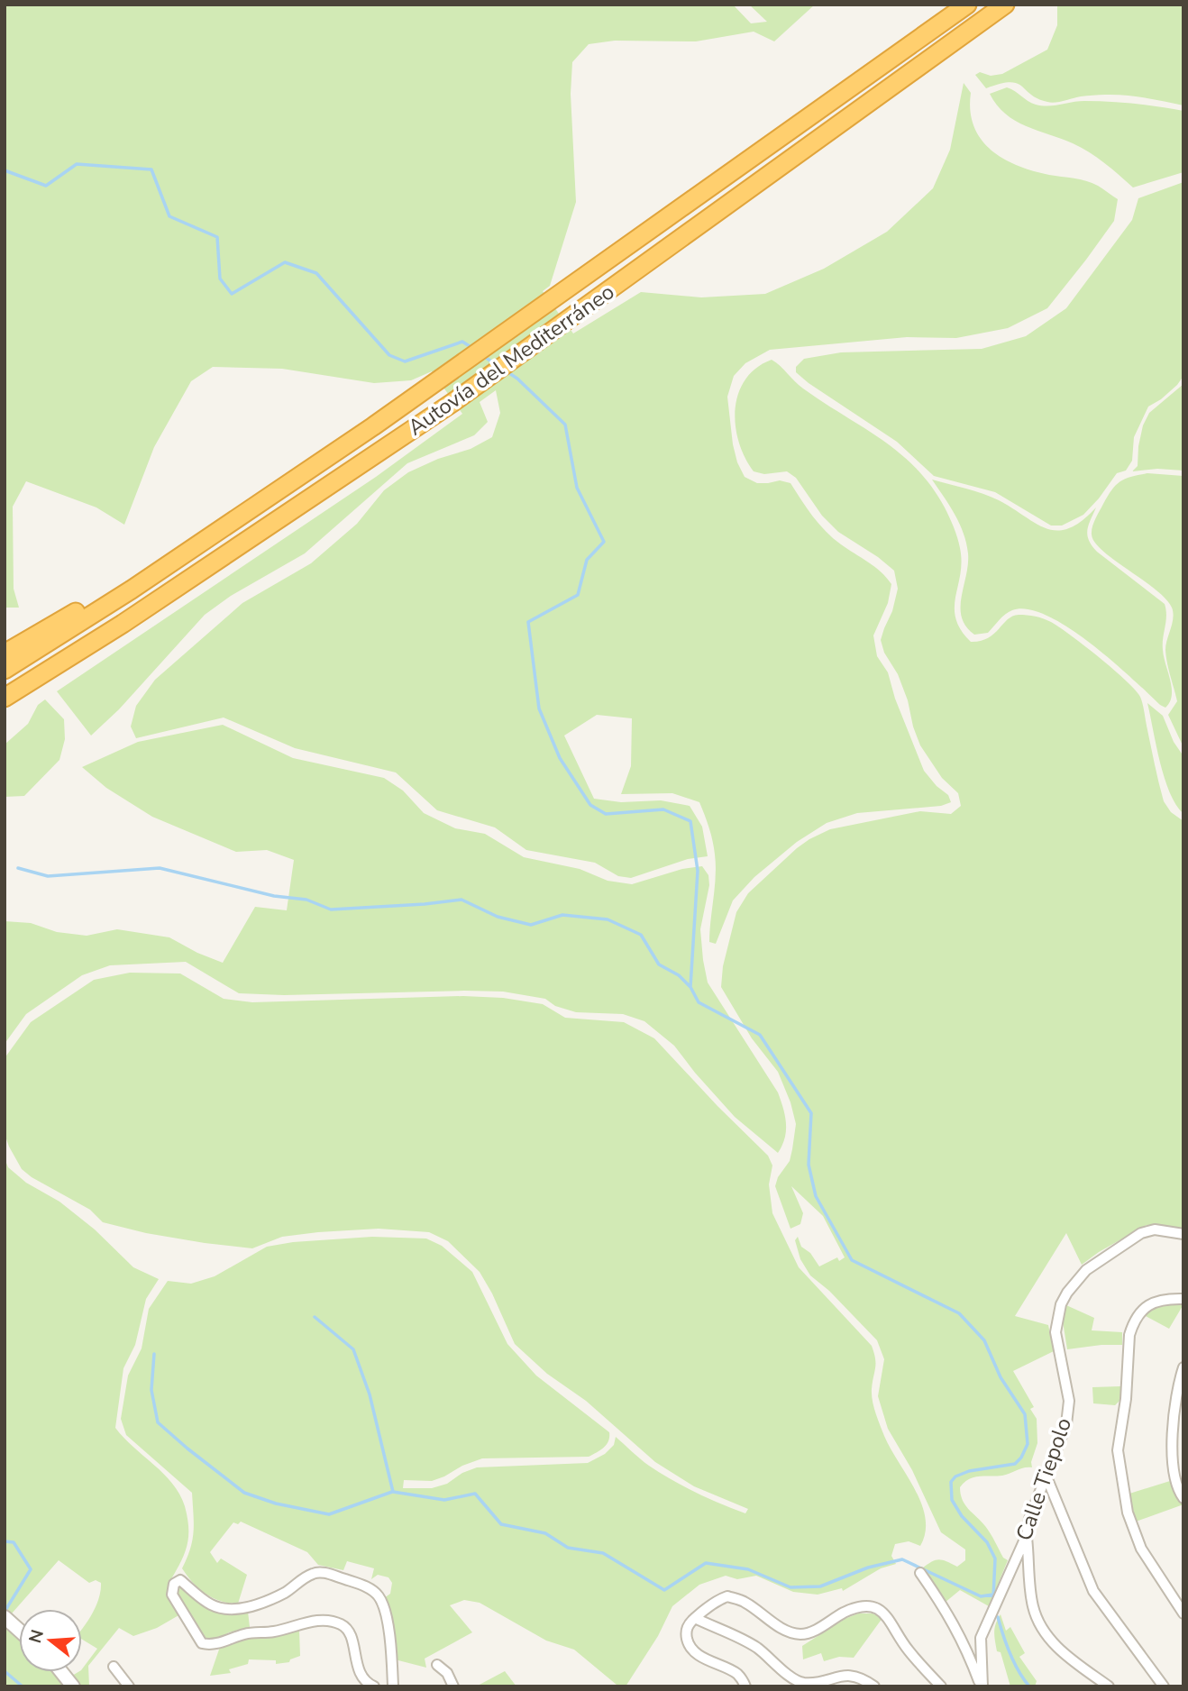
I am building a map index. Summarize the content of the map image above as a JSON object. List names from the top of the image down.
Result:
{
  "streets": {
    "highway": ["Autovía del Mediterráneo"],
    "street": ["Calle Tiepolo"]
  },
  "north": "left"
}
